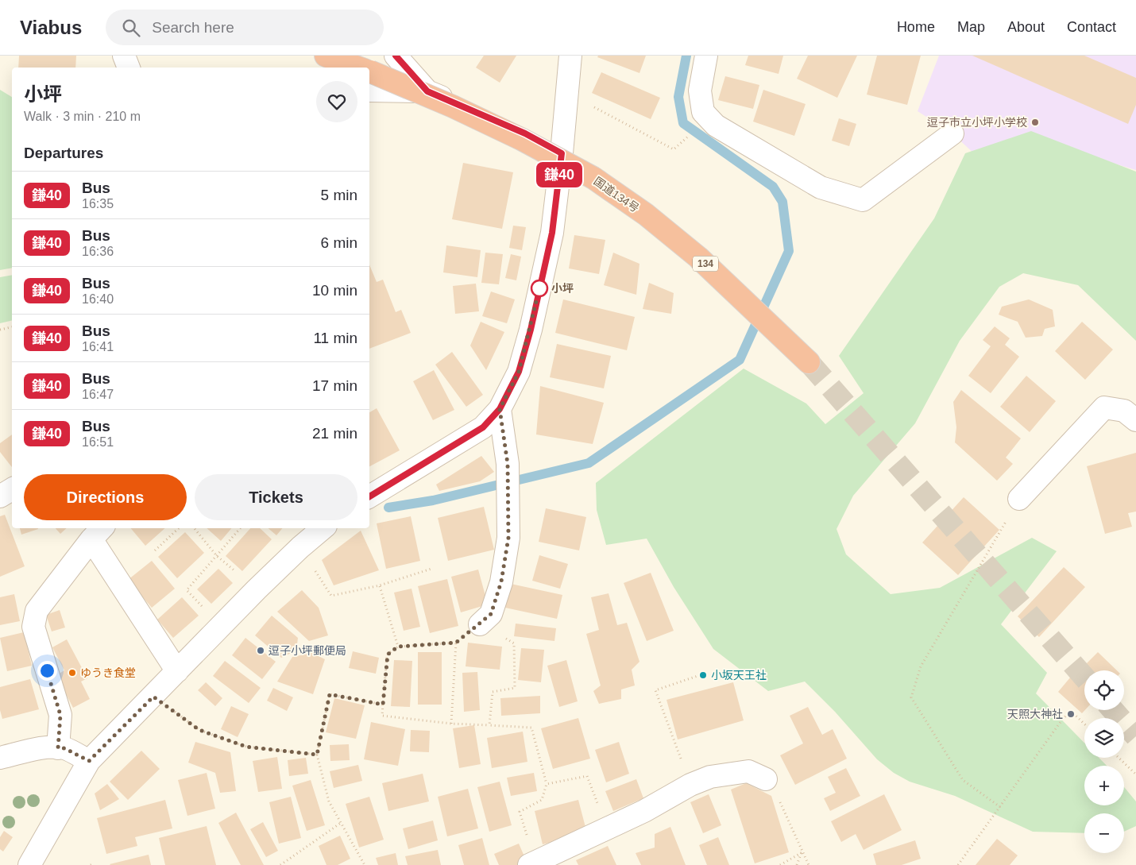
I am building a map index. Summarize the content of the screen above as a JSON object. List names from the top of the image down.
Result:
{
  "streets": {
    "highway": ["国道134号", "134"]
  },
  "places": [
    "逗子市立小坪小学校",
    "小坪",
    "逗子小坪郵便局",
    "ゆうき食堂",
    "小坂天王社",
    "天照大神社"
  ],
  "lines": ["bus line 鎌40"],
  "page": {
    "header": "Viabus",
    "search": "Search here",
    "nav": [
      "Home",
      "Map",
      "About",
      "Contact"
    ],
    "on_map": "鎌40",
    "heading": [
      ["小坪", "Walk · 3 min · 210 m"],
      "Departures"
    ],
    "list": [
      {
        "mark": "鎌40",
        "name": "Bus",
        "note": "16:35",
        "value": "5 min"
      },
      {
        "mark": "鎌40",
        "name": "Bus",
        "note": "16:36",
        "value": "6 min"
      },
      {
        "mark": "鎌40",
        "name": "Bus",
        "note": "16:40",
        "value": "10 min"
      },
      {
        "mark": "鎌40",
        "name": "Bus",
        "note": "16:41",
        "value": "11 min"
      },
      {
        "mark": "鎌40",
        "name": "Bus",
        "note": "16:47",
        "value": "17 min"
      },
      {
        "mark": "鎌40",
        "name": "Bus",
        "note": "16:51",
        "value": "21 min"
      }
    ],
    "buttons": ["Directions", "Tickets"],
    "map_buttons": ["+", "−"]
  }
}
